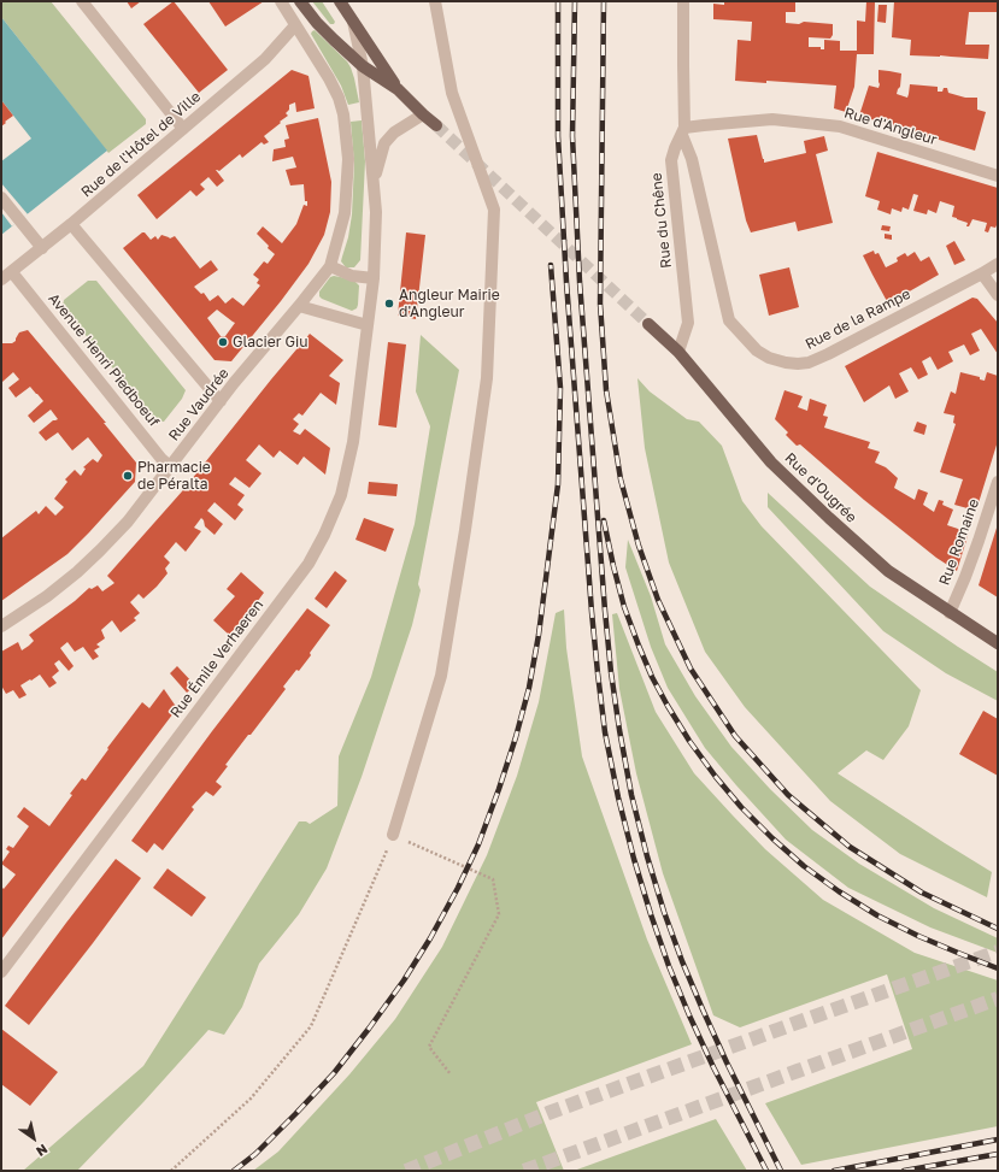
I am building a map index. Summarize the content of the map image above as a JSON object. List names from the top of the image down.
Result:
{
  "streets": {
    "main road": ["Rue d'Ougrée"],
    "street": [
      "Rue d'Angleur",
      "Rue de l'Hôtel de Ville",
      "Rue du Chêne",
      "Rue de la Rampe",
      "Avenue Henri Piedboeuf",
      "Rue Vaudrée",
      "Rue Romaine",
      "Rue Émile Verhaeren"
    ]
  },
  "crossings": [
    ["Rue d'Angleur", "Rue du Chêne"],
    ["Rue d'Angleur", "Rue de la Rampe"],
    ["Rue de l'Hôtel de Ville", "Avenue Henri Piedboeuf"],
    ["Rue de l'Hôtel de Ville", "Rue Vaudrée"],
    ["Rue du Chêne", "Rue de la Rampe"],
    ["Rue du Chêne", "Rue d'Ougrée"],
    ["Avenue Henri Piedboeuf", "Rue Vaudrée"],
    ["Rue d'Ougrée", "Rue Romaine"]
  ],
  "places": ["Angleur Mairie d'Angleur", "Glacier Giu", "Pharmacie de Péralta"],
  "north": "bottom right"
}
